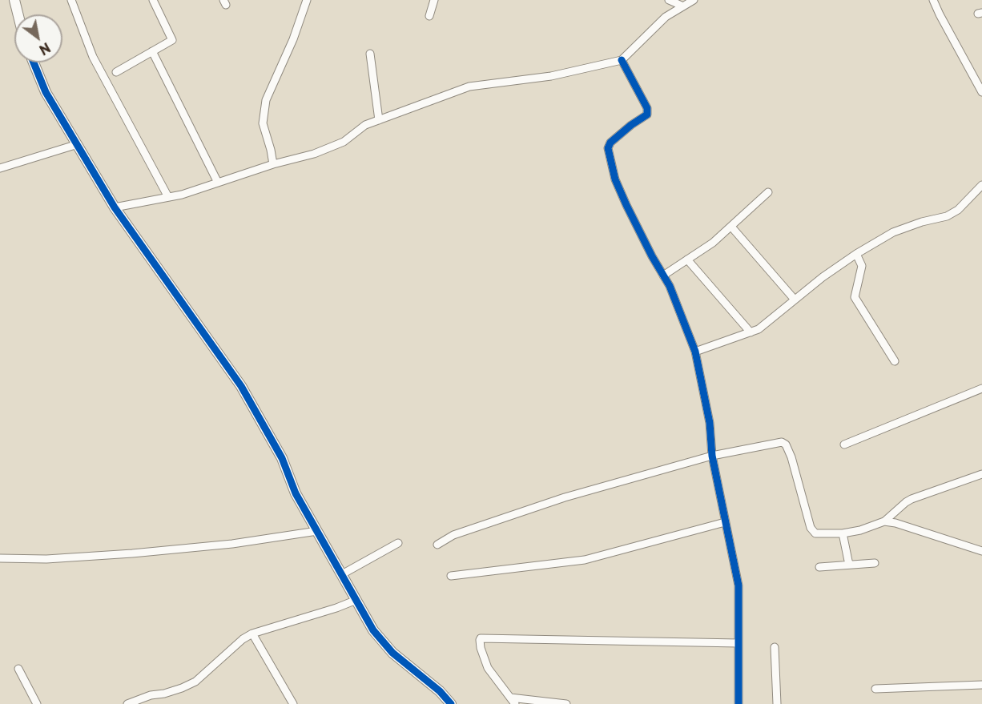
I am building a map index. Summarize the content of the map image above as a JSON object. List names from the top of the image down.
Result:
{
  "north": "bottom right"
}
